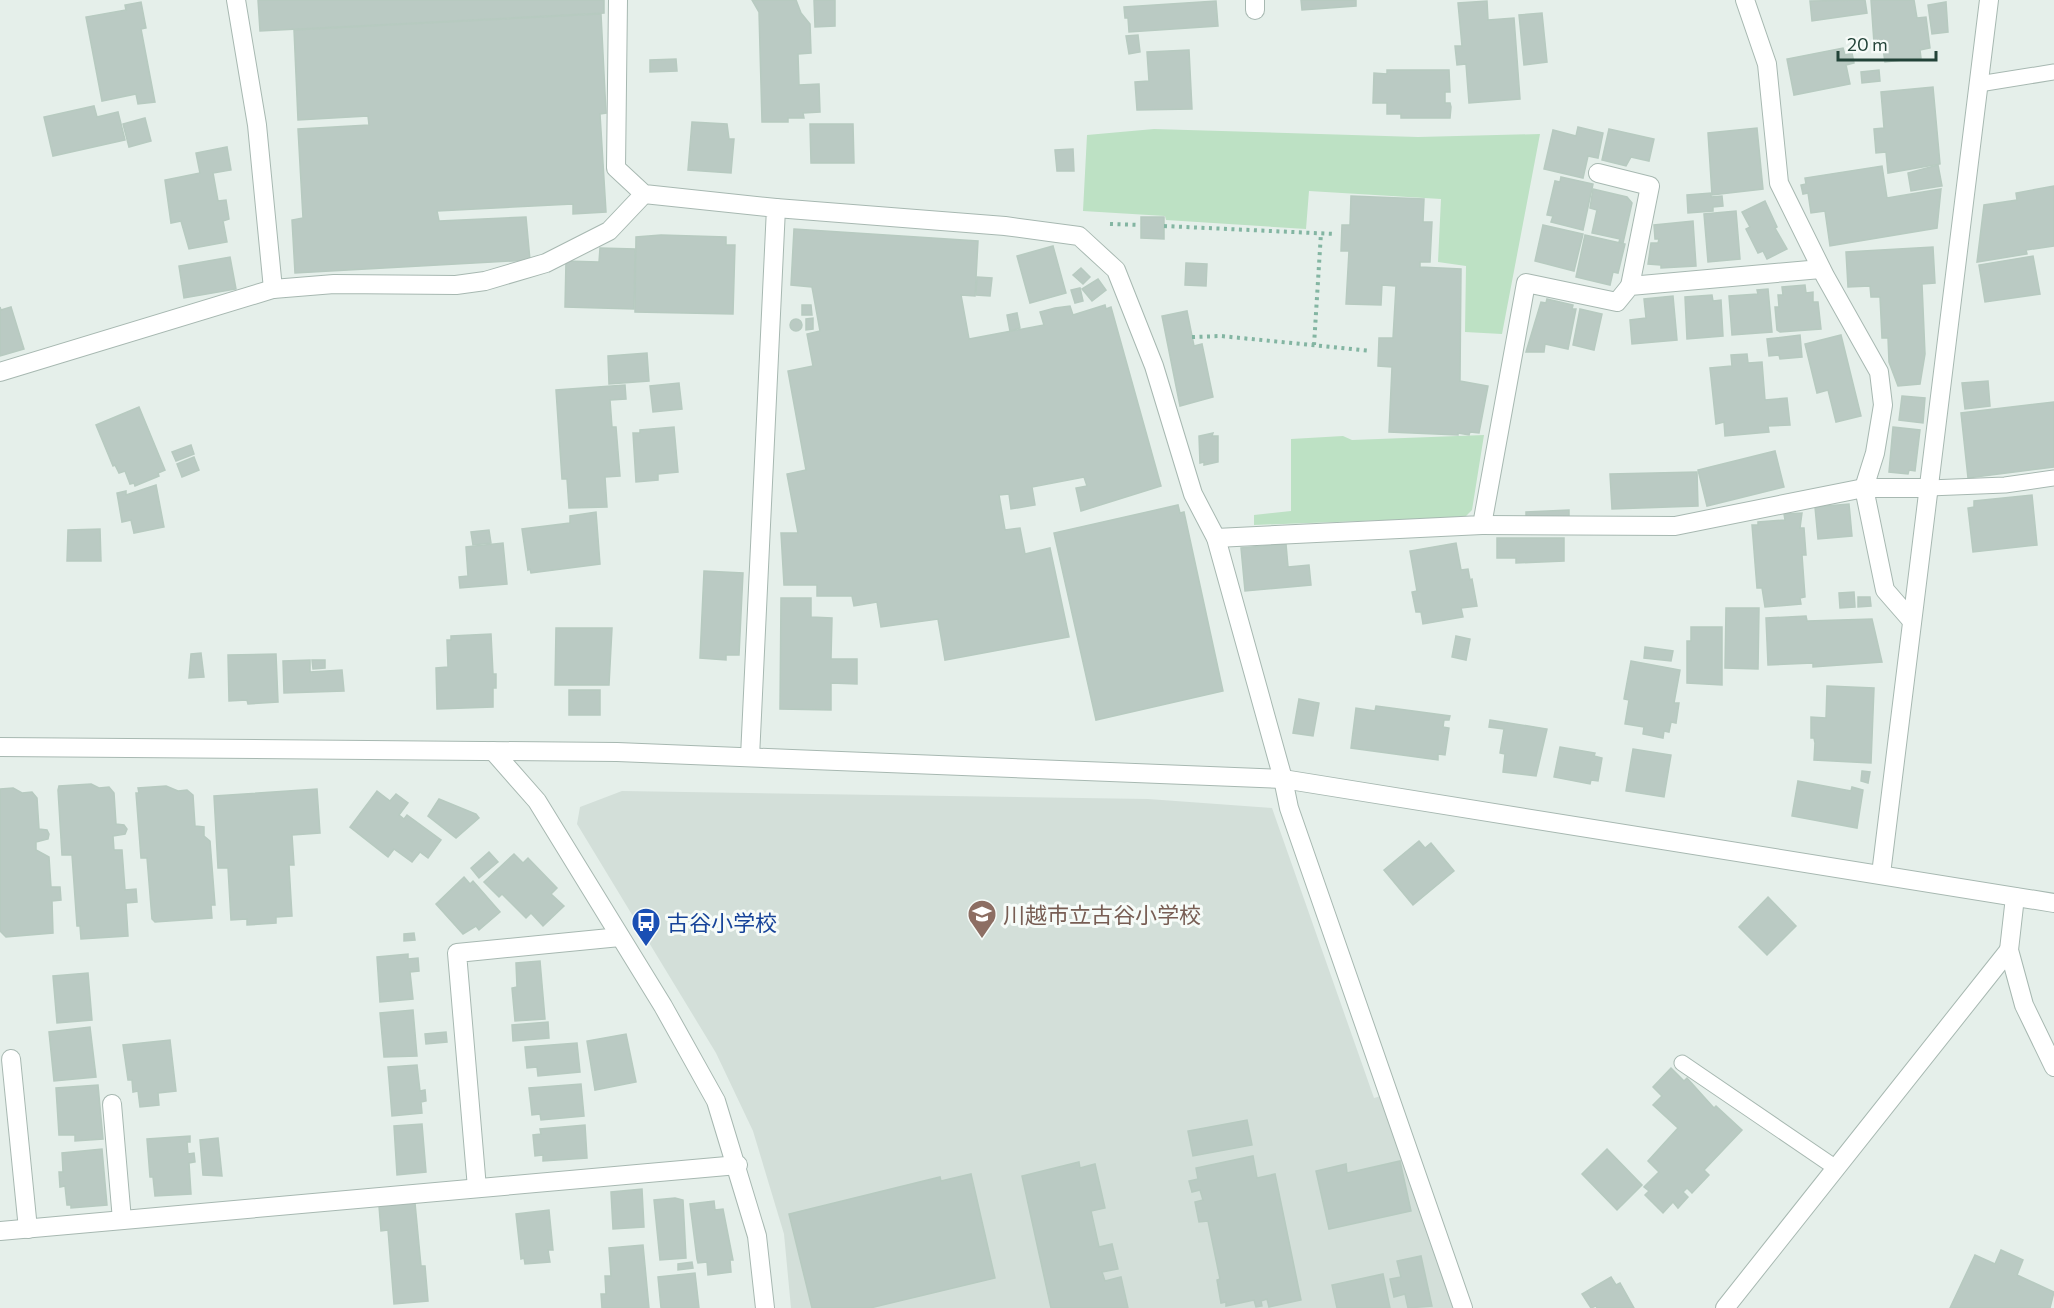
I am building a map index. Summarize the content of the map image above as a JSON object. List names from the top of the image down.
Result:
{
  "places": {
    "school or university": ["川越市立古谷小学校"],
    "bus stop": ["古谷小学校"]
  },
  "scale_bar": "20 m"
}
